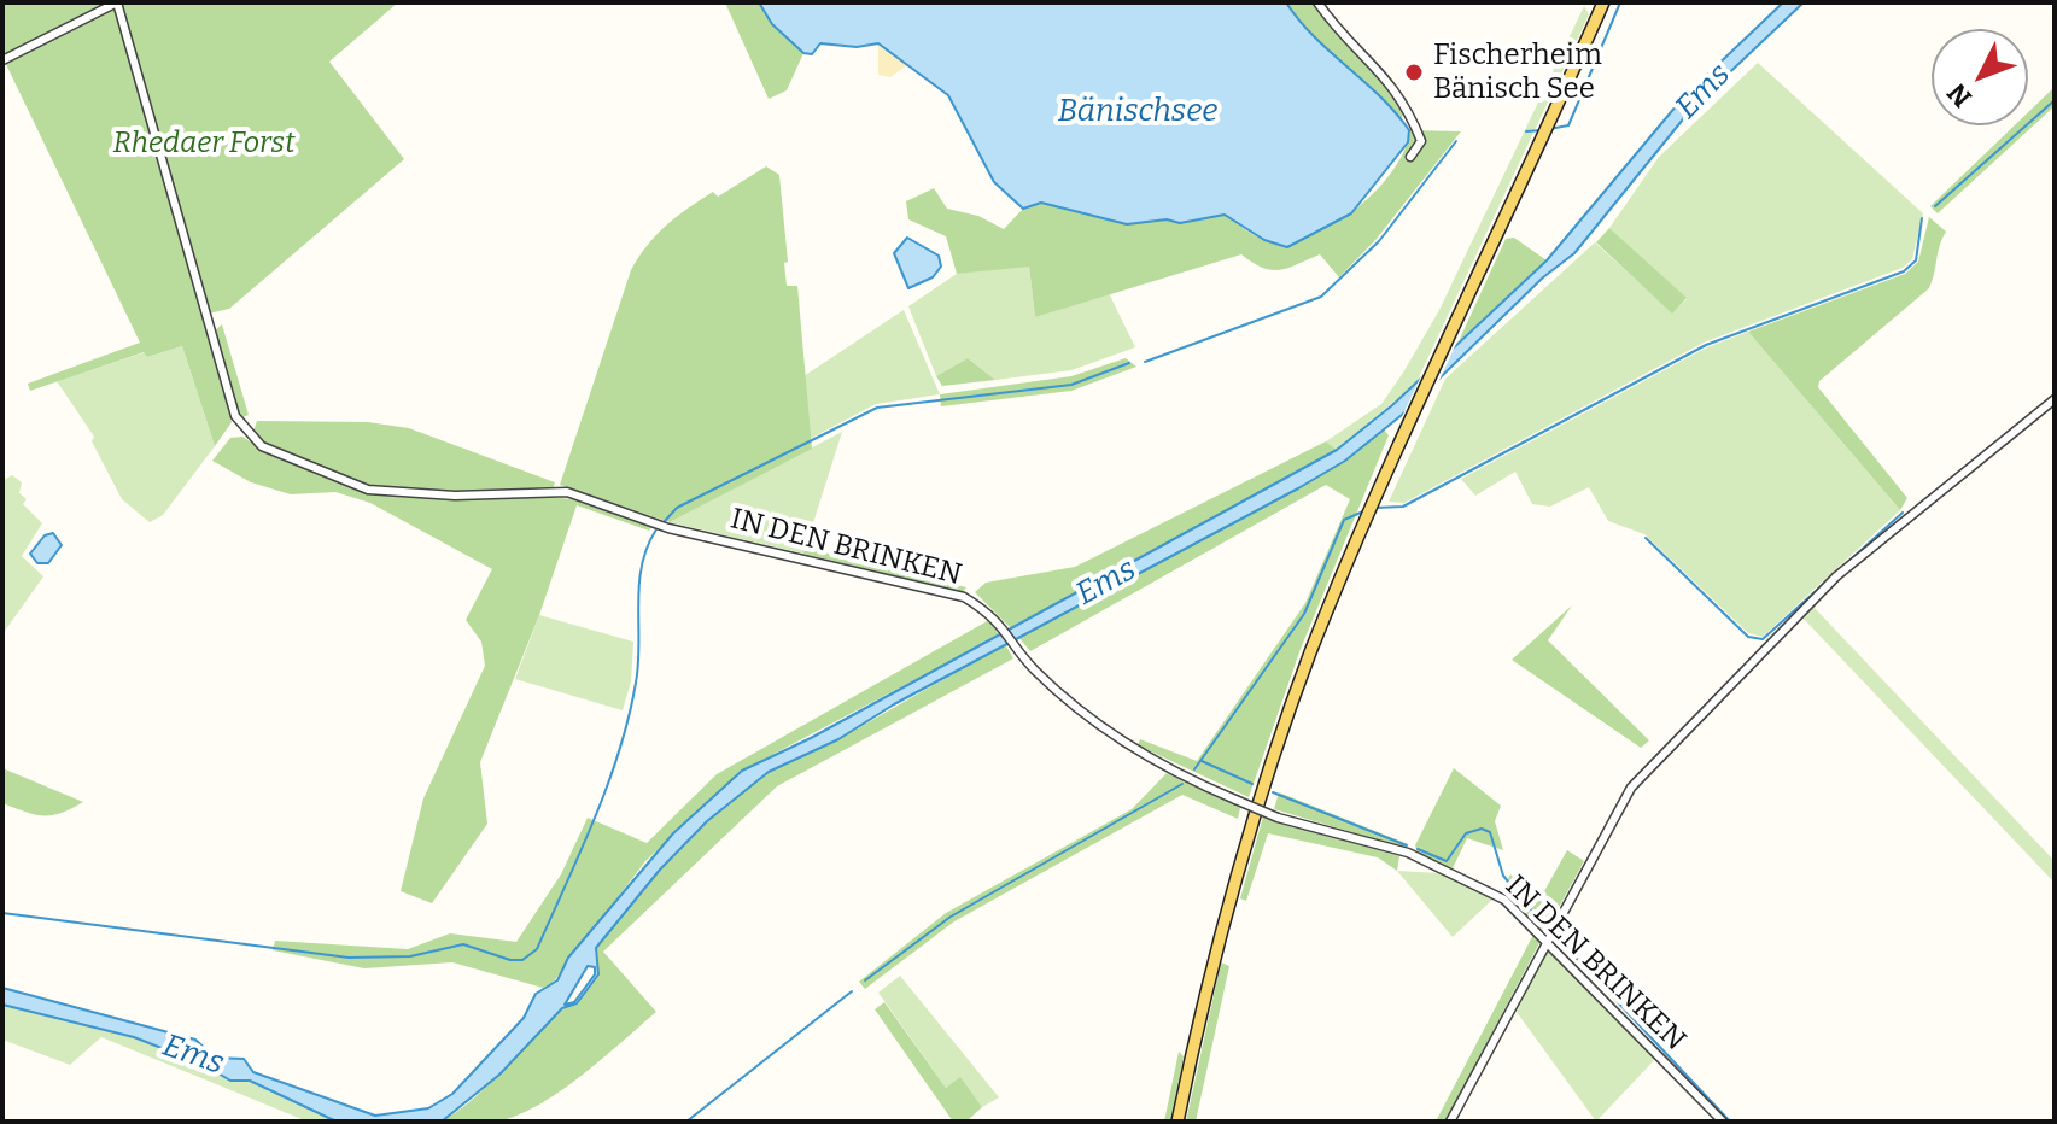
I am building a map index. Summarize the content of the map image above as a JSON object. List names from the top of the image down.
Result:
{
  "streets": {
    "street": ["IN DEN BRINKEN"]
  },
  "water": ["Ems", "Bänischsee"],
  "parks": ["Rhedaer Forst"],
  "places": ["Fischerheim Bänisch See"],
  "north": "bottom left"
}
